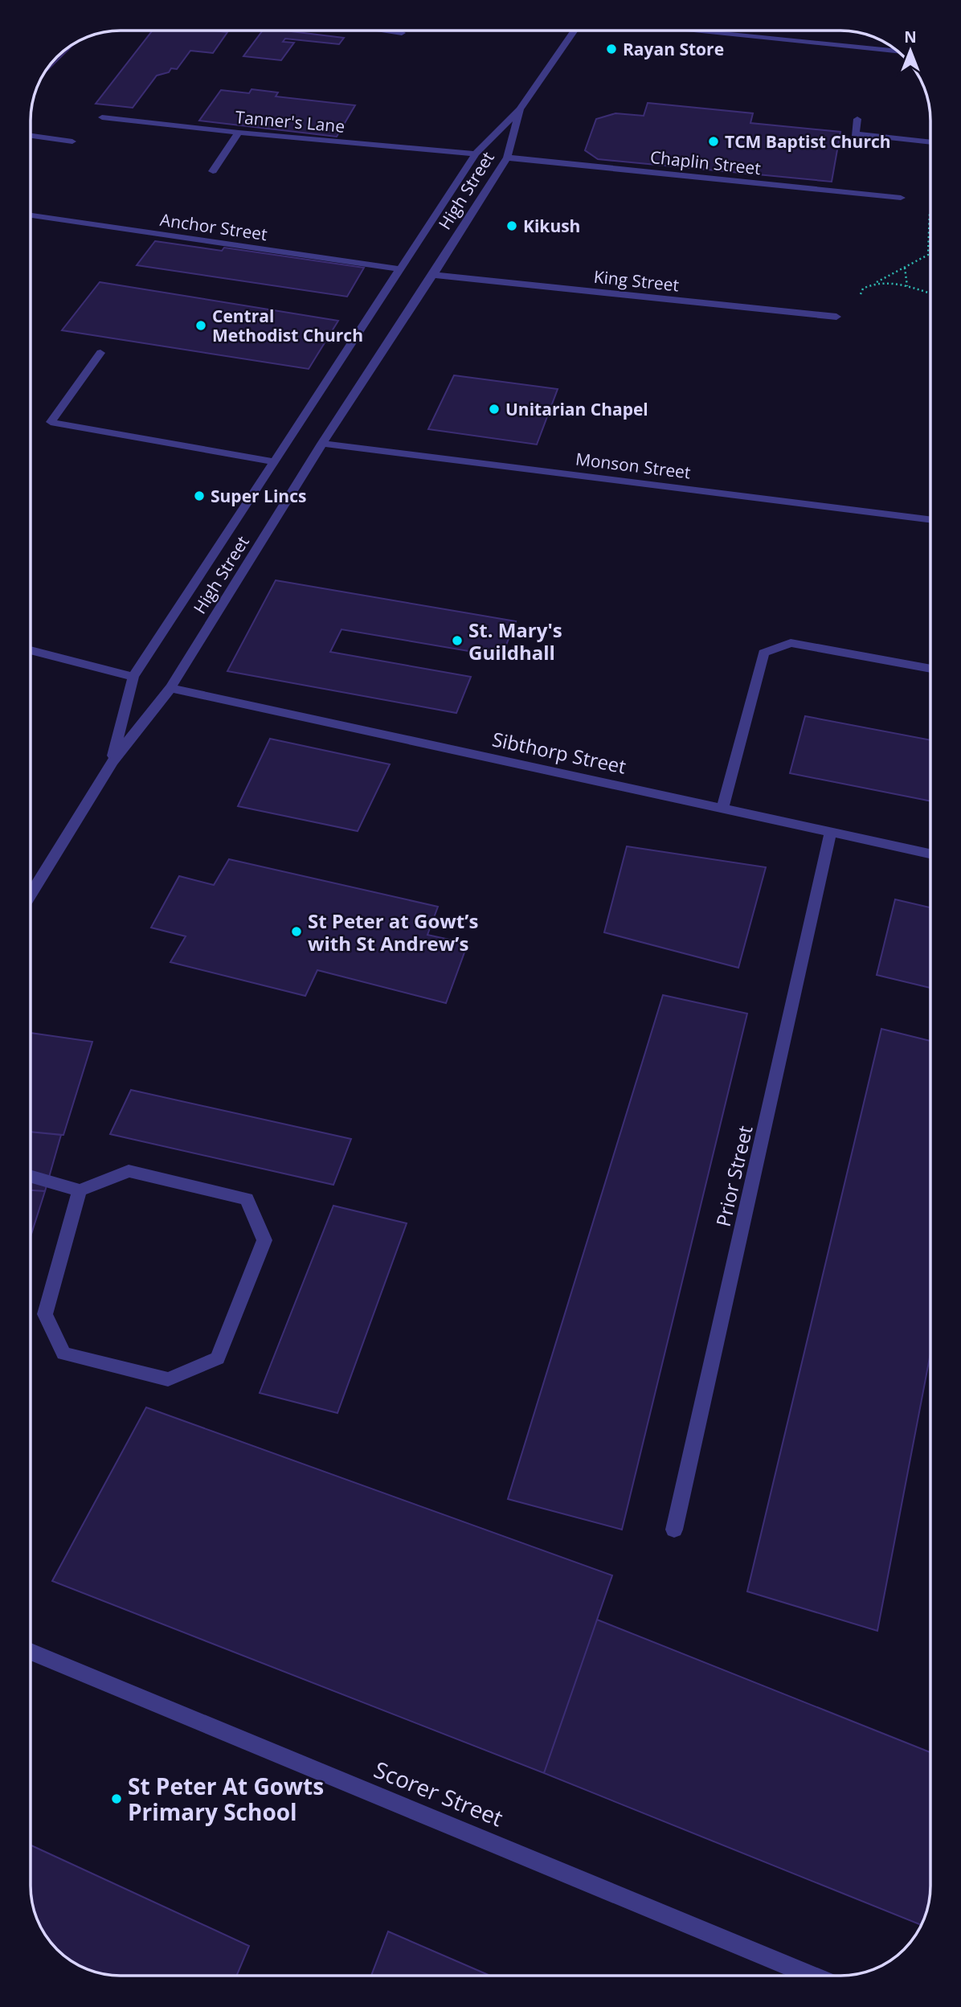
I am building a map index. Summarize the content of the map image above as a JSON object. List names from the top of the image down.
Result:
{
  "streets": {
    "street": [
      "Tanner's Lane",
      "Chaplin Street",
      "High Street",
      "Anchor Street",
      "King Street",
      "Monson Street",
      "Sibthorp Street",
      "Prior Street",
      "Scorer Street"
    ]
  },
  "crossings": [
    ["Tanner's Lane", "High Street"],
    ["Chaplin Street", "High Street"],
    ["High Street", "Anchor Street"],
    ["High Street", "King Street"],
    ["High Street", "Monson Street"],
    ["High Street", "Sibthorp Street"],
    ["Sibthorp Street", "Prior Street"]
  ],
  "places": [
    "Rayan Store",
    "TCM Baptist Church",
    "Kikush",
    "Central Methodist Church",
    "Unitarian Chapel",
    "Super Lincs",
    "St. Mary's Guildhall",
    "St Peter at Gowt’s with St Andrew’s",
    "St Peter At Gowts Primary School"
  ],
  "north": "top"
}
